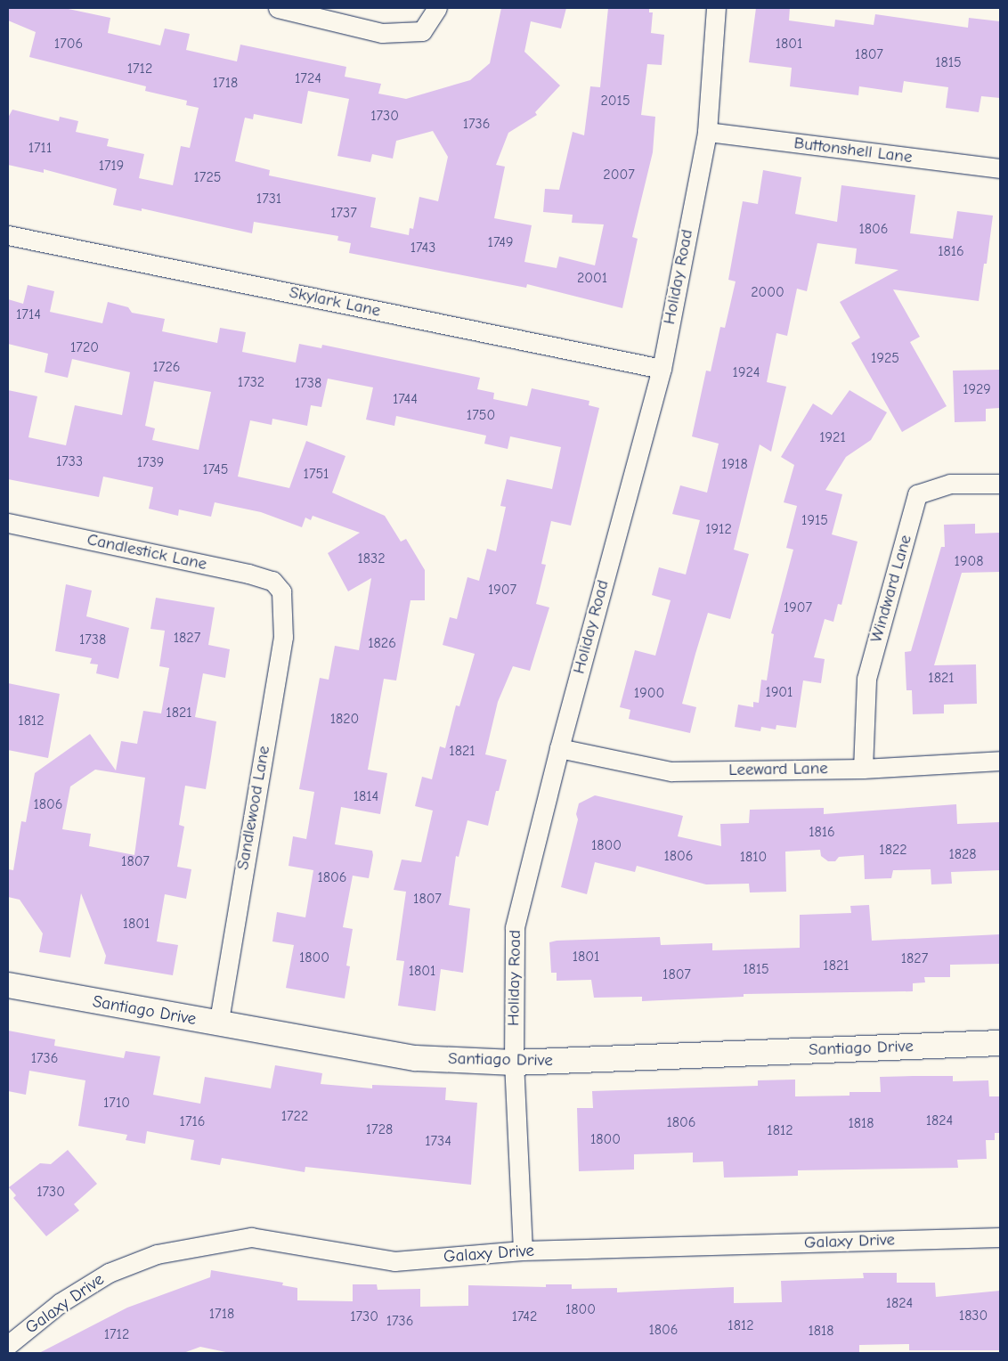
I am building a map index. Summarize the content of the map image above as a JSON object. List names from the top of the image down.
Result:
{
  "streets": {
    "street": [
      "Buttonshell Lane",
      "Holiday Road",
      "Skylark Lane",
      "Candlestick Lane",
      "Windward Lane",
      "Leeward Lane",
      "Sandlewood Lane",
      "Santiago Drive",
      "Galaxy Drive"
    ]
  },
  "crossings": [
    ["Buttonshell Lane", "Holiday Road"],
    ["Holiday Road", "Skylark Lane"],
    ["Holiday Road", "Leeward Lane"],
    ["Holiday Road", "Santiago Drive"],
    ["Holiday Road", "Galaxy Drive"],
    ["Candlestick Lane", "Sandlewood Lane"],
    ["Windward Lane", "Leeward Lane"],
    ["Sandlewood Lane", "Santiago Drive"]
  ],
  "house_numbers": [
    "1706",
    "1801",
    "1807",
    "1815",
    "1712",
    "1724",
    "1718",
    "2015",
    "1730",
    "1736",
    "1711",
    "1719",
    "2007",
    "1725",
    "1731",
    "1737",
    "1806",
    "1749",
    "1743",
    "1816",
    "2001",
    "2000",
    "1714",
    "1720",
    "1925",
    "1726",
    "1924",
    "1732",
    "1738",
    "1929",
    "1744",
    "1750",
    "1921",
    "1733",
    "1739",
    "1918",
    "1745",
    "1751",
    "1915",
    "1912",
    "1832",
    "1908",
    "1907",
    "1907",
    "1827",
    "1738",
    "1826",
    "1821",
    "1901",
    "1900",
    "1821",
    "1820",
    "1812",
    "1821",
    "1814",
    "1806",
    "1816",
    "1800",
    "1822",
    "1828",
    "1806",
    "1810",
    "1807",
    "1806",
    "1807",
    "1801",
    "1801",
    "1800",
    "1827",
    "1821",
    "1815",
    "1801",
    "1807",
    "1736",
    "1710",
    "1722",
    "1824",
    "1716",
    "1806",
    "1818",
    "1728",
    "1812",
    "1800",
    "1734",
    "1730",
    "1824",
    "1800",
    "1718",
    "1830",
    "1730",
    "1742",
    "1736",
    "1812",
    "1806",
    "1818",
    "1712"
  ]
}
